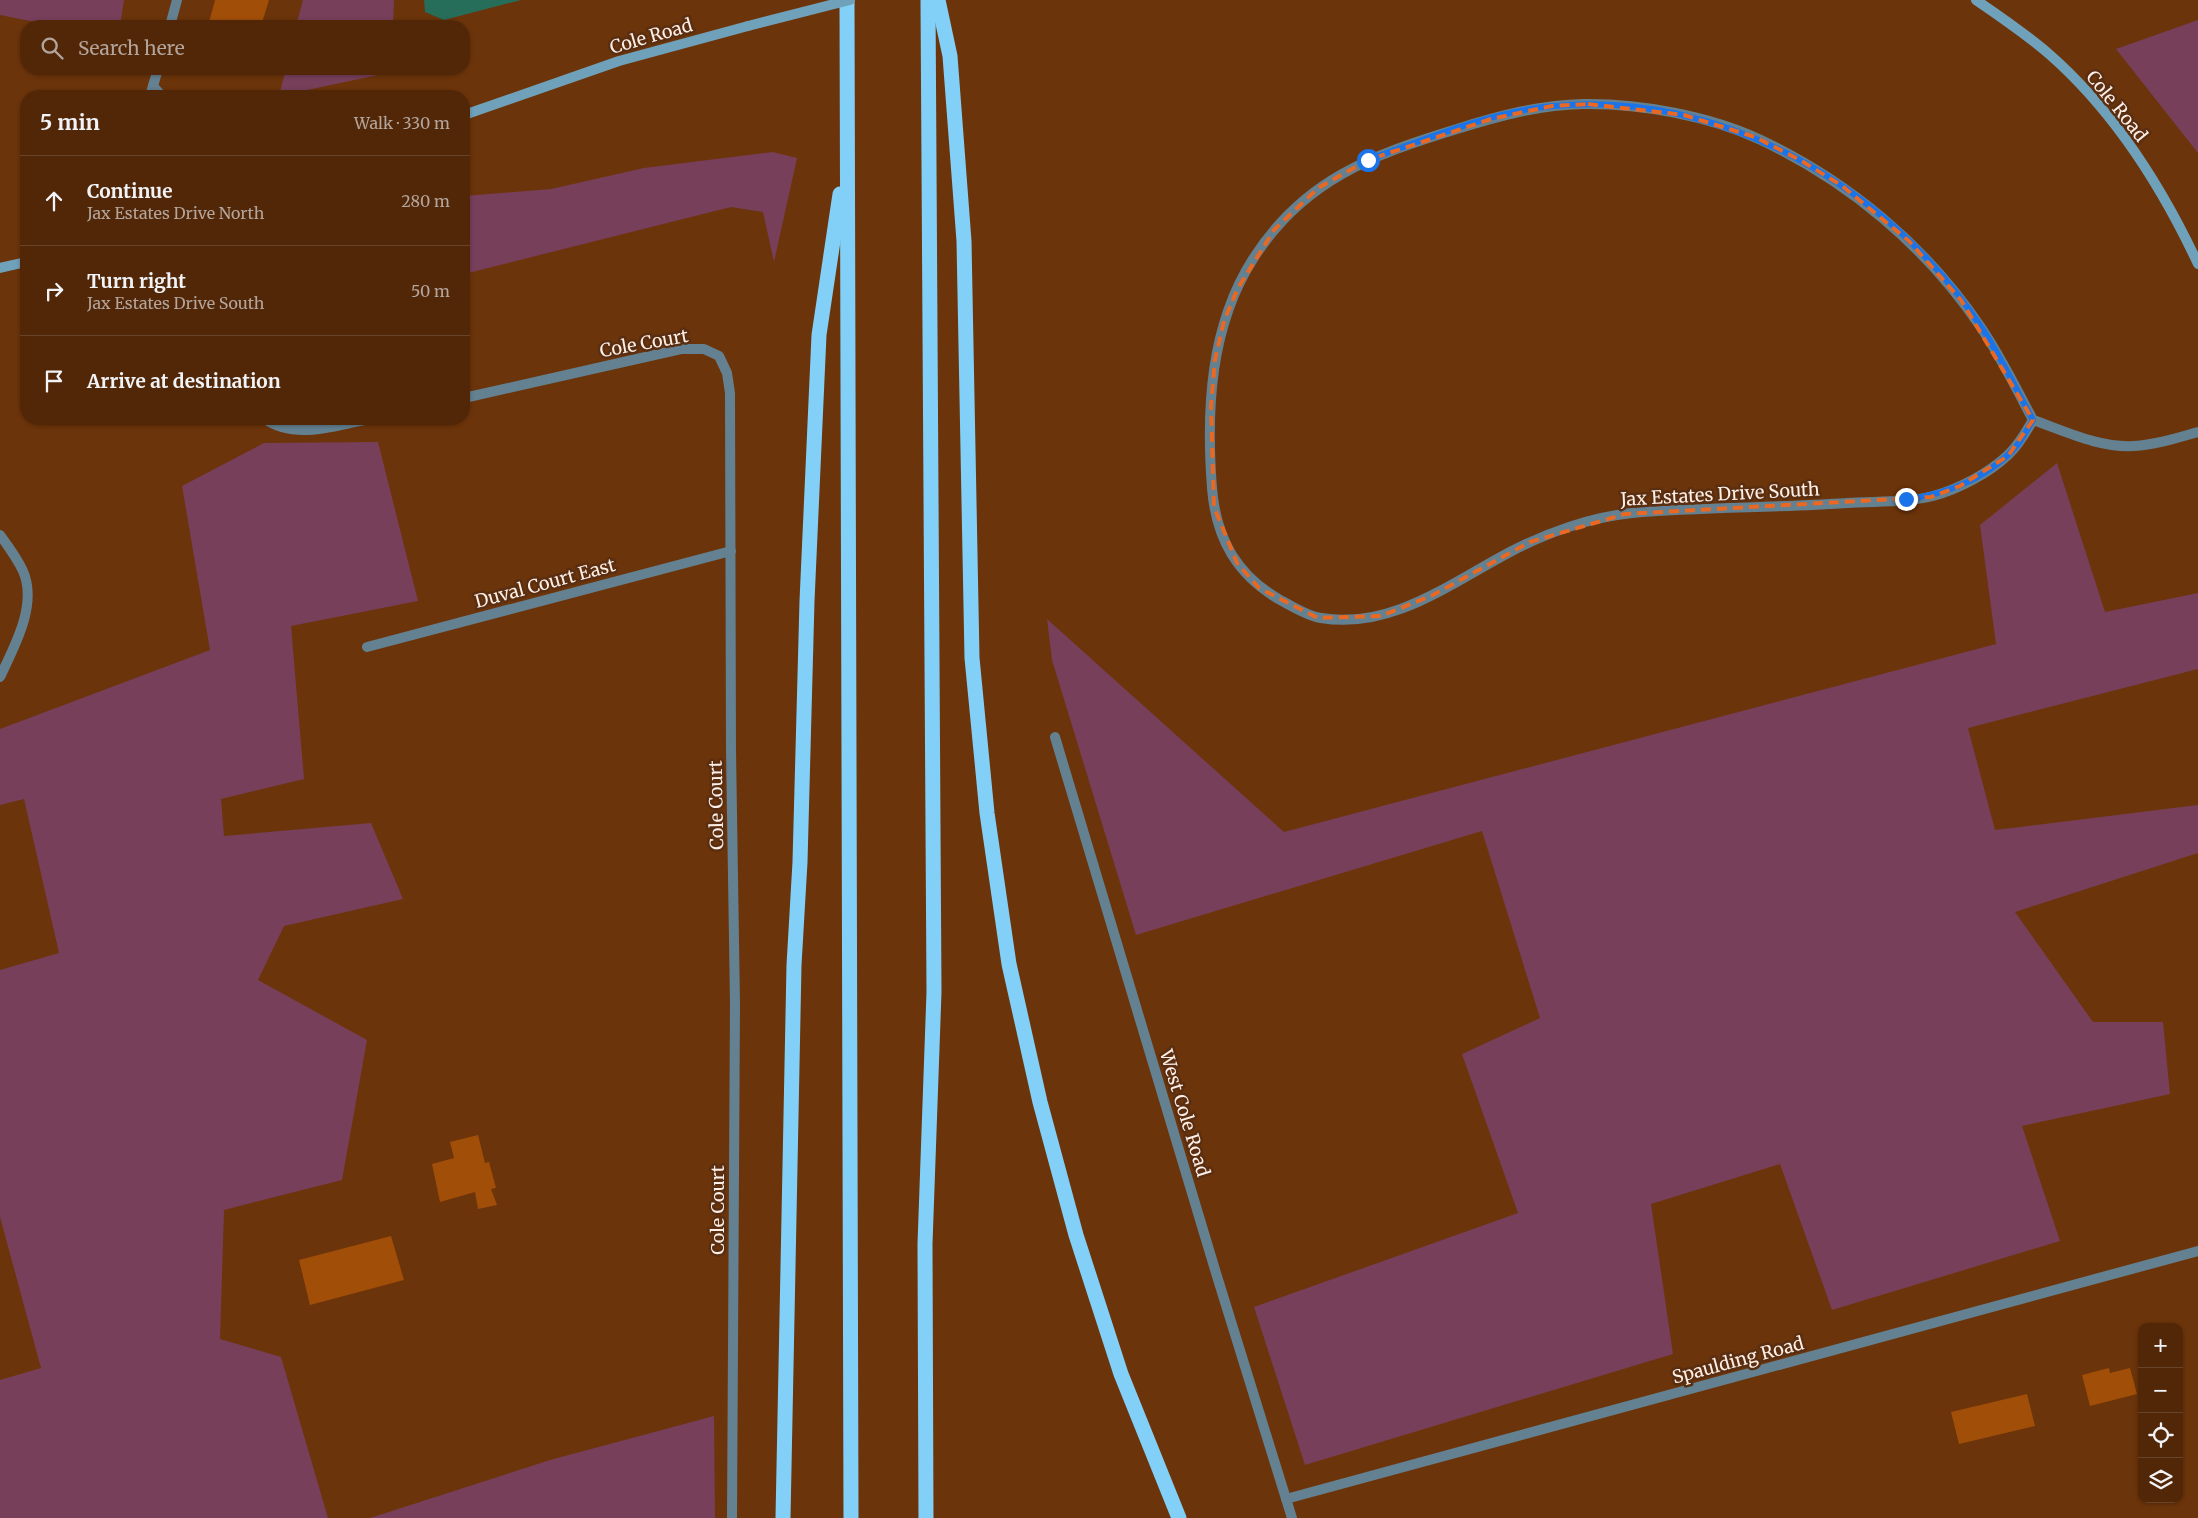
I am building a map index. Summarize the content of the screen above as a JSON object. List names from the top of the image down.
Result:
{
  "streets": {
    "street": [
      "Cole Road",
      "Cole Court",
      "Jax Estates Drive South",
      "Duval Court East",
      "West Cole Road",
      "Spaulding Road"
    ]
  },
  "crossings": [
    ["Cole Court", "Duval Court East"],
    ["West Cole Road", "Spaulding Road"]
  ],
  "page": {
    "search": "Search here",
    "heading": ["5 min", "Walk · 330 m"],
    "list": [
      ["Continue", "Jax Estates Drive North", "280 m"],
      ["Turn right", "Jax Estates Drive South", "50 m"],
      "Arrive at destination"
    ],
    "map_buttons": ["+", "−"]
  }
}
